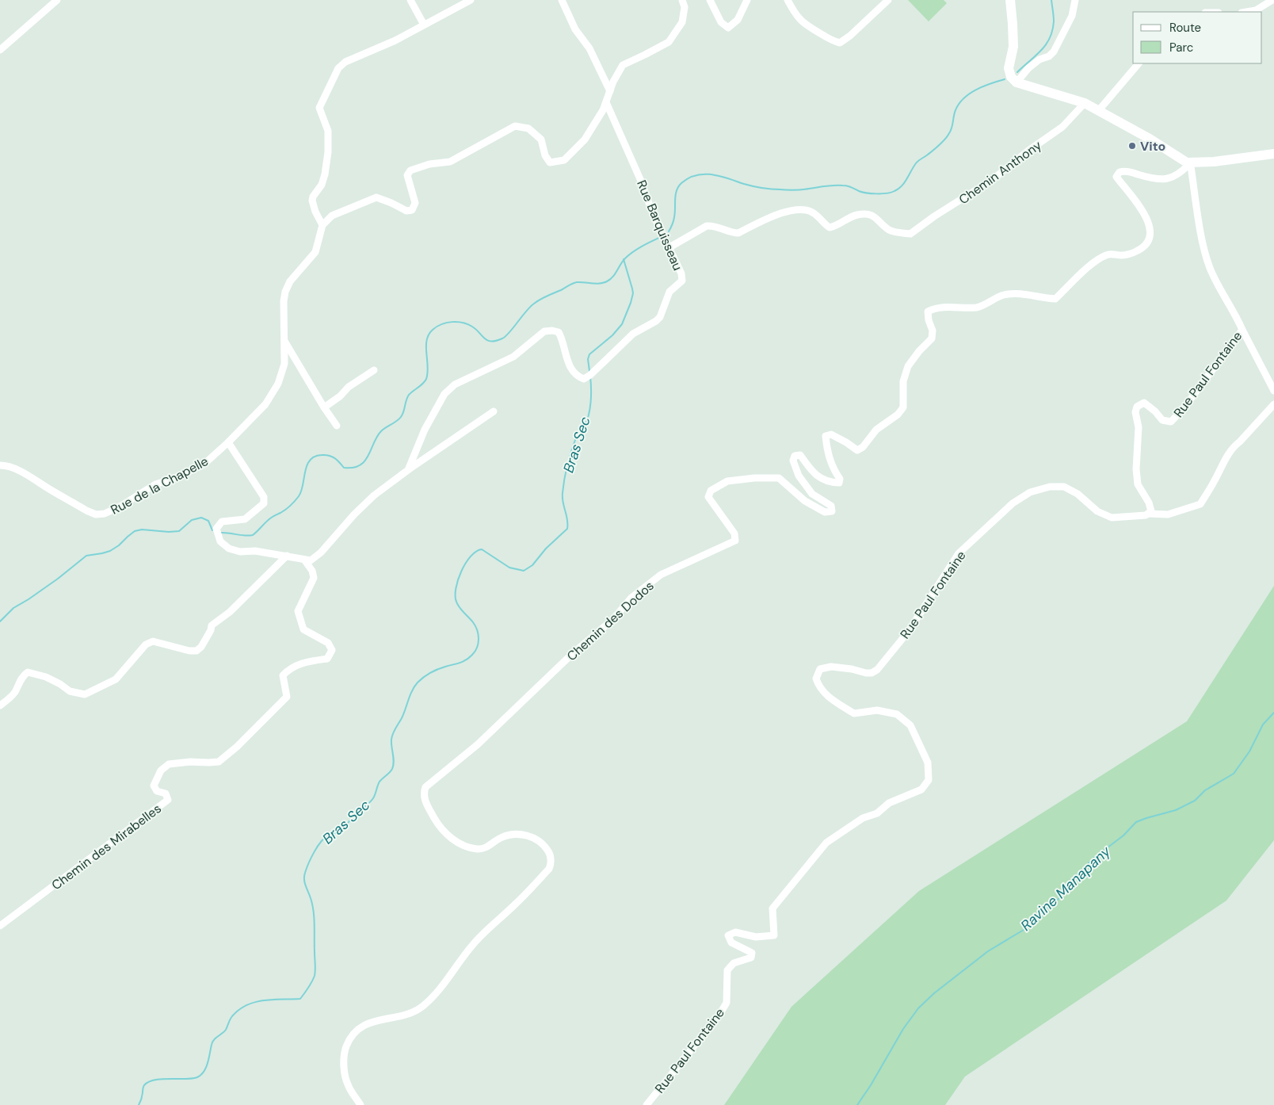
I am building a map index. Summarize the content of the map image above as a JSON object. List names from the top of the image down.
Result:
{
  "streets": {
    "street": [
      "Chemin Anthony",
      "Rue Barquisseau",
      "Rue Paul Fontaine",
      "Rue de la Chapelle",
      "Chemin des Dodos",
      "Chemin des Mirabelles"
    ]
  },
  "crossings": [
    ["Chemin Anthony", "Rue Barquisseau"],
    ["Rue Paul Fontaine", "Chemin des Dodos"]
  ],
  "water": ["Bras Sec", "Ravine Manapany"],
  "places": ["Vito"],
  "legend": ["Route", "Parc"]
}
